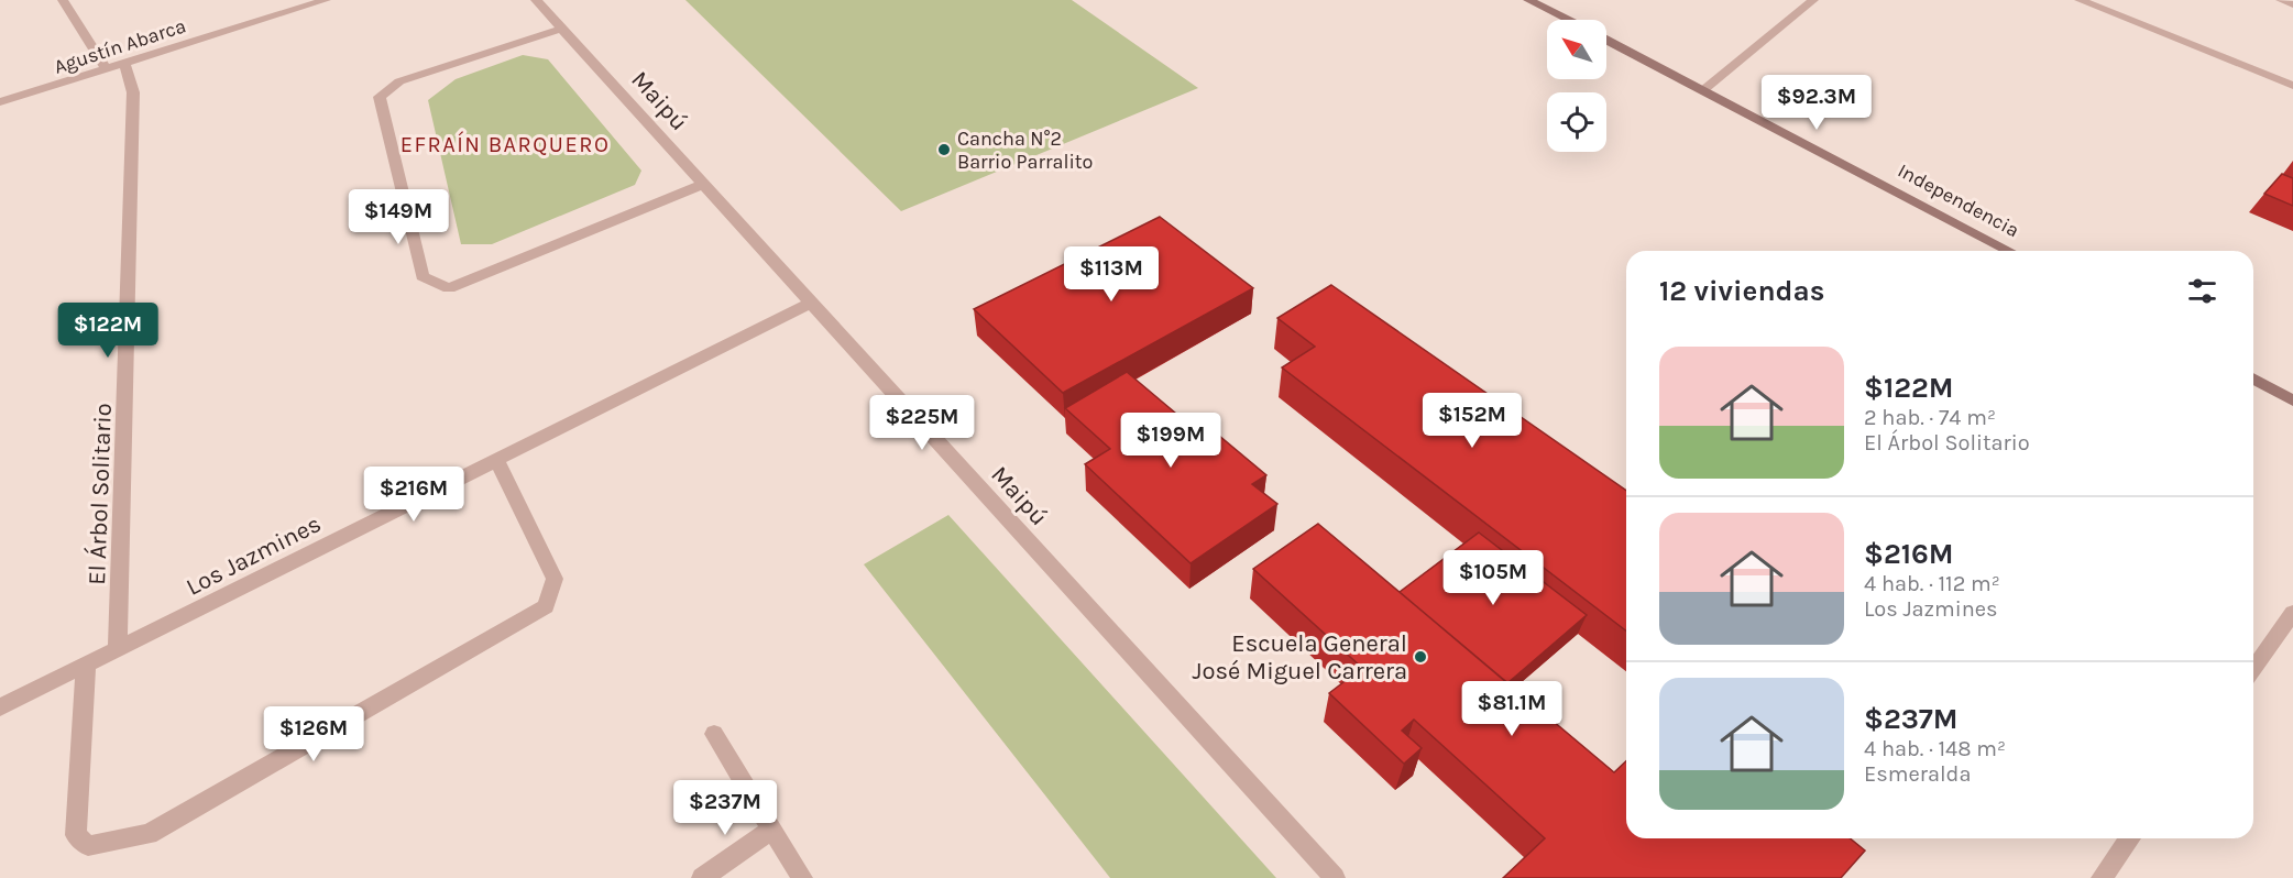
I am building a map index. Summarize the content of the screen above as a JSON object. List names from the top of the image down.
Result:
{
  "streets": {
    "street": [
      "Agustín Abarca",
      "Maipú",
      "Independencia",
      "El Árbol Solitario",
      "Los Jazmines"
    ]
  },
  "crossings": [
    ["Agustín Abarca", "El Árbol Solitario"],
    ["Maipú", "Los Jazmines"],
    ["El Árbol Solitario", "Los Jazmines"]
  ],
  "districts": ["EFRAÍN BARQUERO"],
  "places": ["Cancha N°2 Barrio Parralito", "Escuela General José Miguel Carrera"],
  "north": "top left",
  "page": {
    "price": [
      "$92.3M",
      "$149M",
      "$113M",
      "$122M",
      "$152M",
      "$225M",
      "$199M",
      "$216M",
      "$105M",
      "$81.1M",
      "$126M",
      "$237M"
    ],
    "heading": "12 viviendas",
    "list": [
      {
        "name": "$122M",
        "note": "2 hab. · 74 m² · El Árbol Solitario"
      },
      {
        "name": "$216M",
        "note": "4 hab. · 112 m² · Los Jazmines"
      },
      {
        "name": "$237M",
        "note": "4 hab. · 148 m² · Esmeralda"
      }
    ]
  }
}
